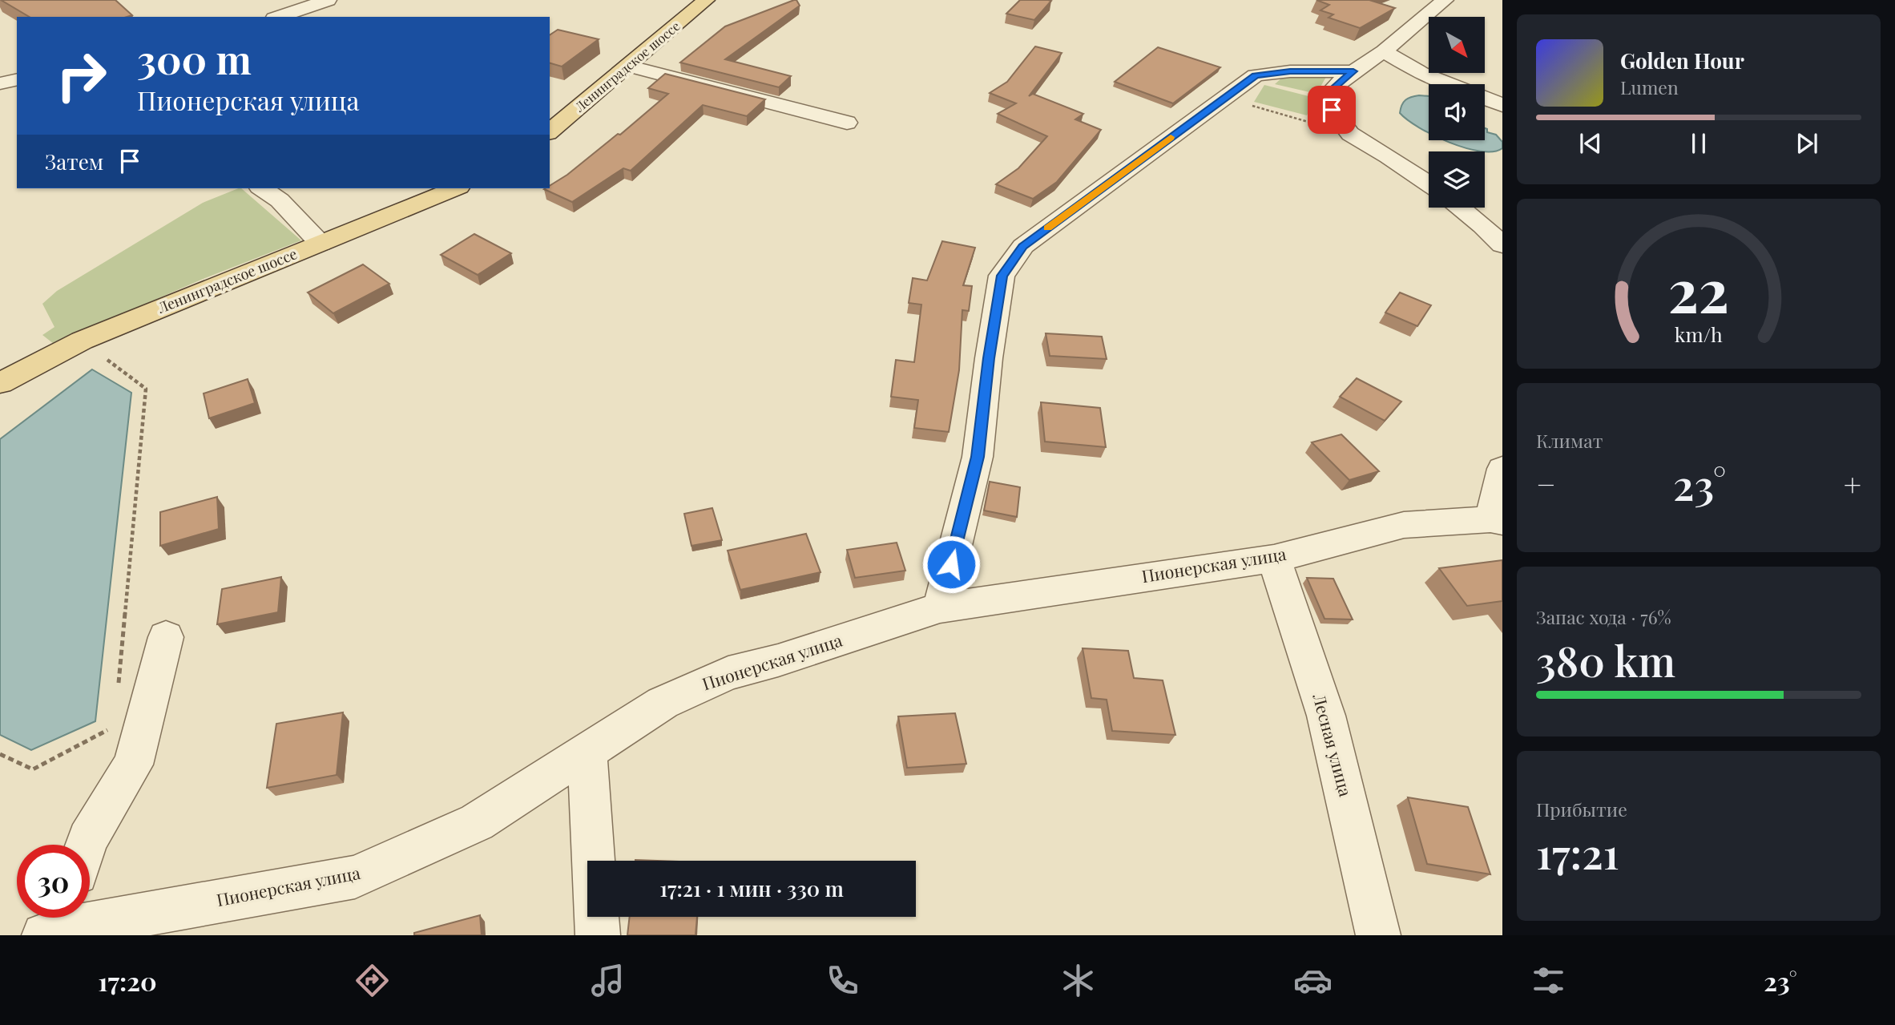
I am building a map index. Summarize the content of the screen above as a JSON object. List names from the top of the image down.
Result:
{
  "streets": {
    "main road": ["Ленинградское шоссе"],
    "street": ["Пионерская улица", "Лесная улица"]
  },
  "crossings": [
    ["Пионерская улица", "Лесная улица"]
  ],
  "north": "bottom right",
  "page": {
    "turn": ["300 m", "Пионерская улица"],
    "song": ["Golden Hour", "Lumen"],
    "then": "Затем",
    "tile": [
      "Климат",
      ["Запас хода · 76%", "380 km"],
      ["Прибытие", "17:21"]
    ],
    "heat": ["−", "23°", "+"],
    "limit": "30",
    "trip": "17:21 · 1 мин · 330 m",
    "tabs": ["17:20", "23°"],
    "gauge": ["22", "km/h"]
  }
}
